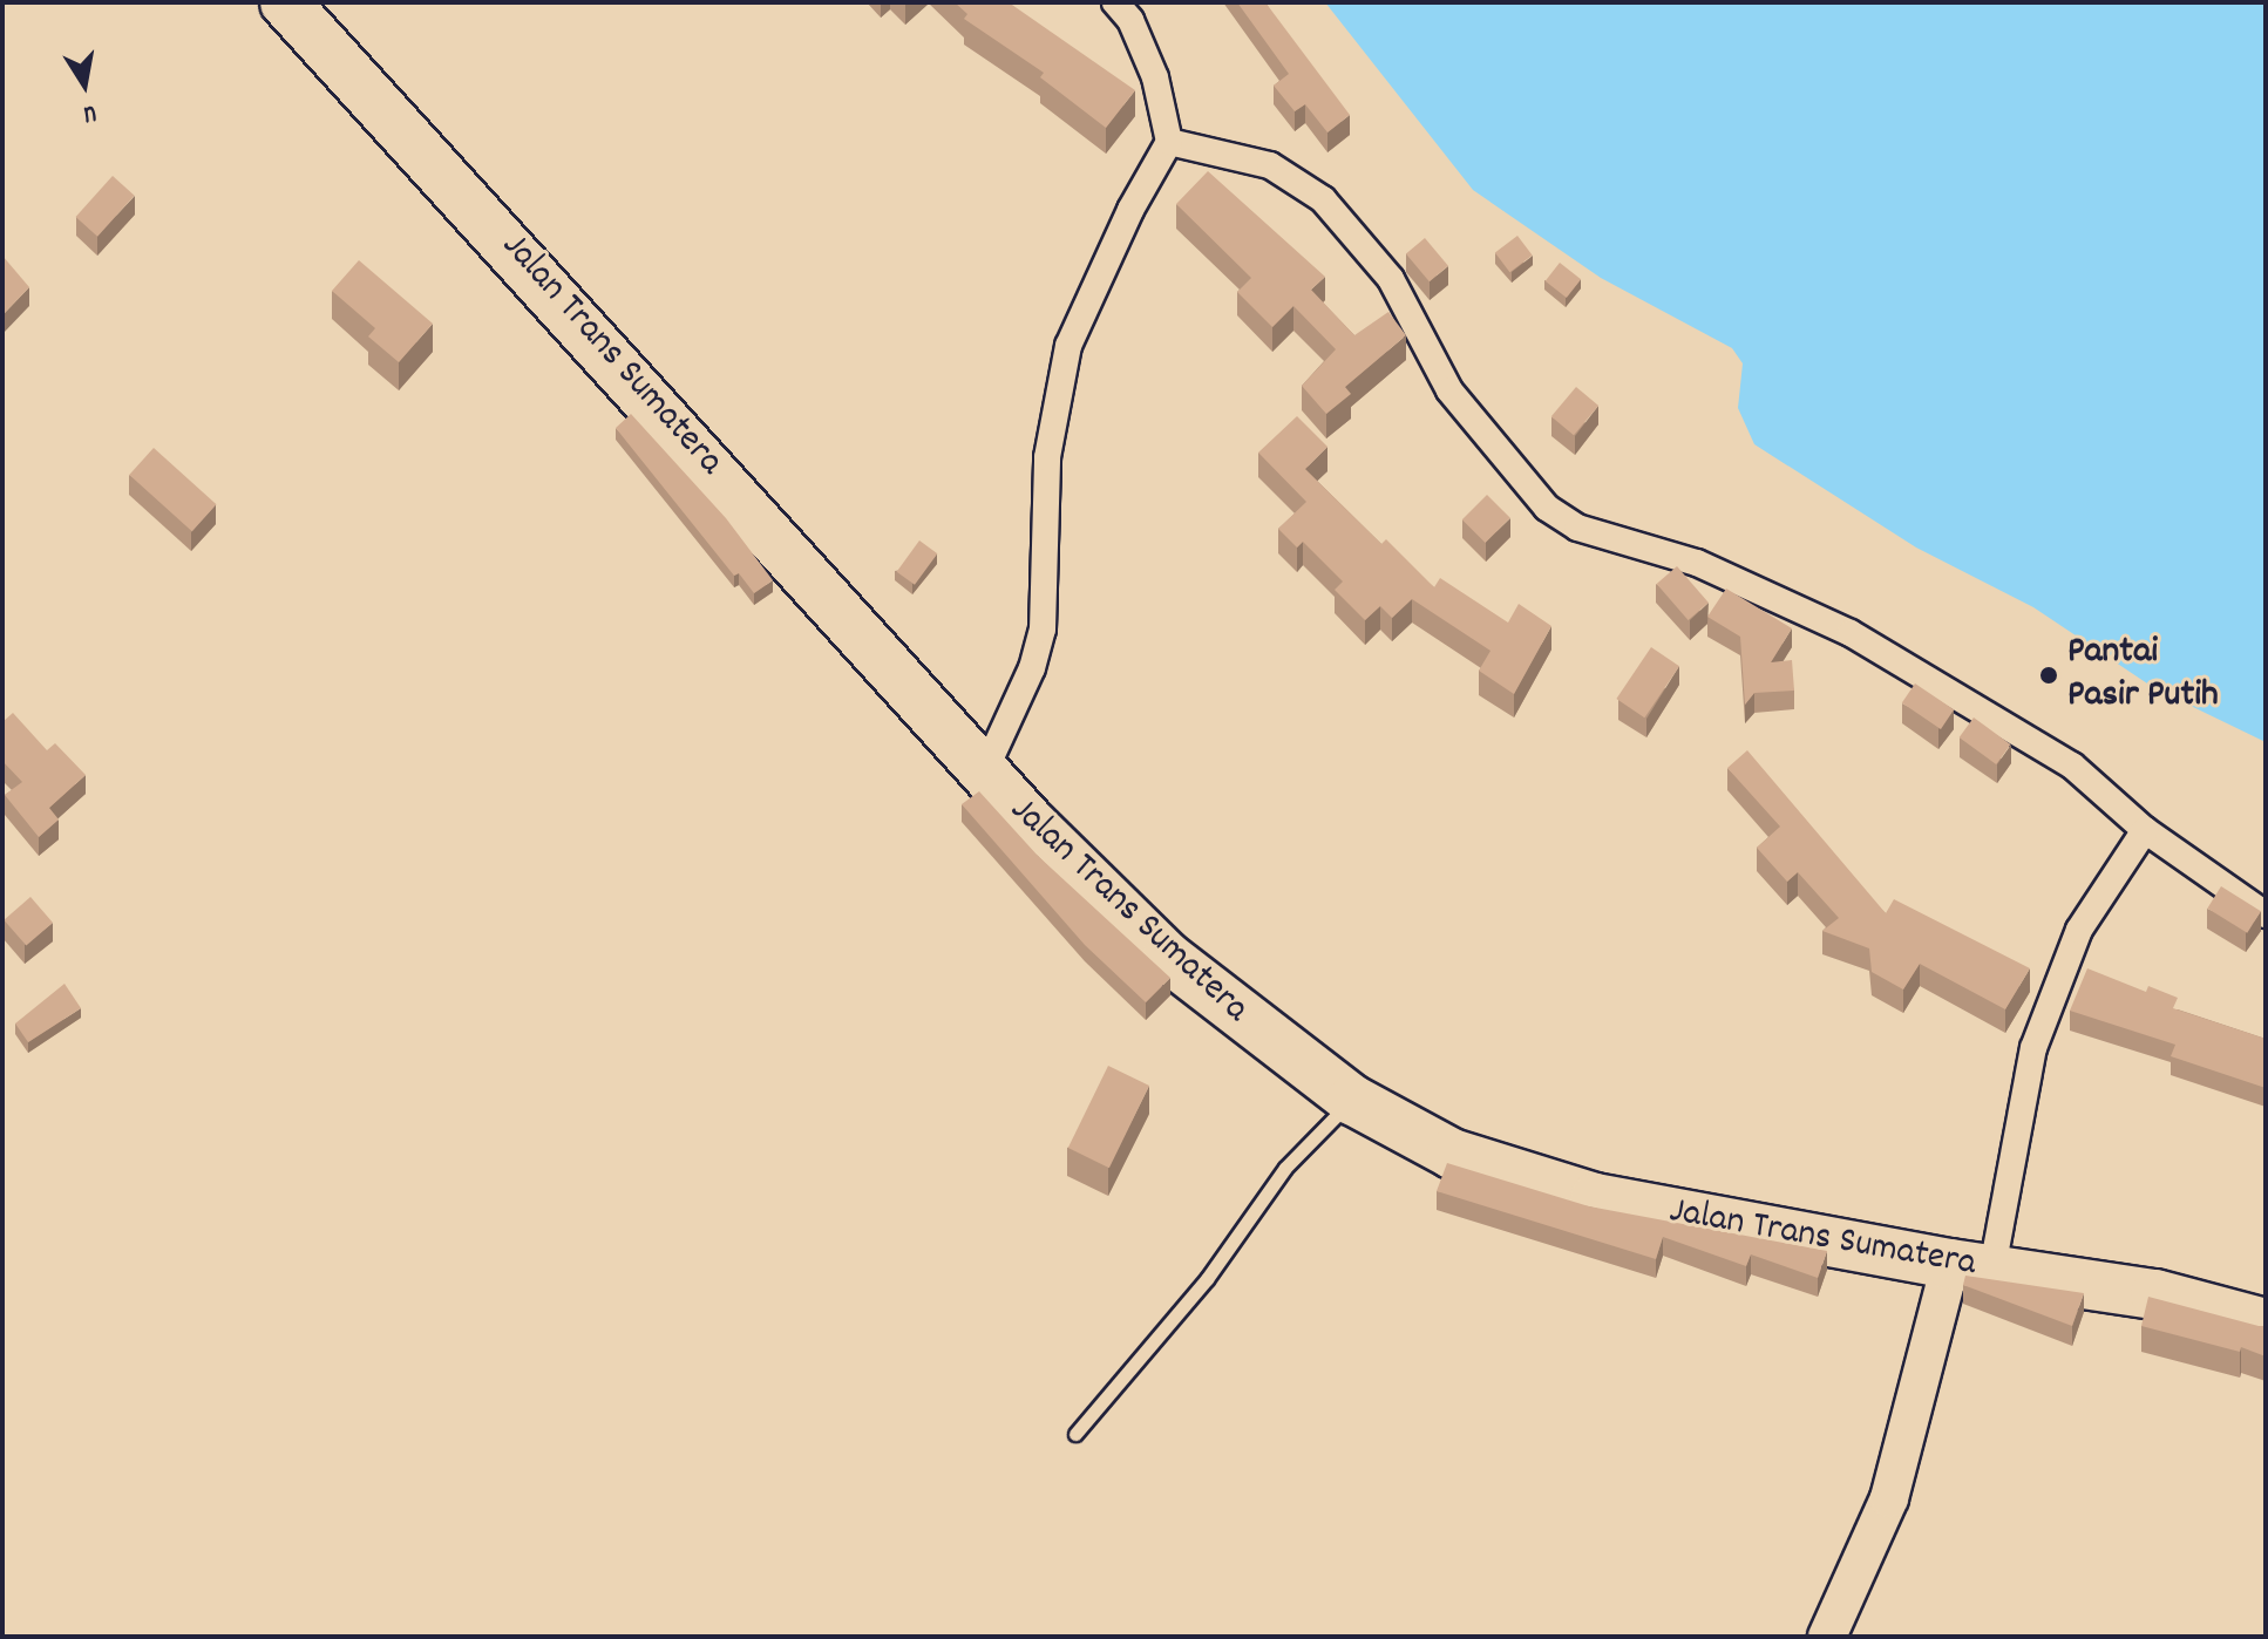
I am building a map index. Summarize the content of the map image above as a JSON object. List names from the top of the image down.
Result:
{
  "streets": {
    "highway": ["Jalan Trans Sumatera"]
  },
  "places": ["Pantai Pasir Putih"],
  "north": "bottom"
}
